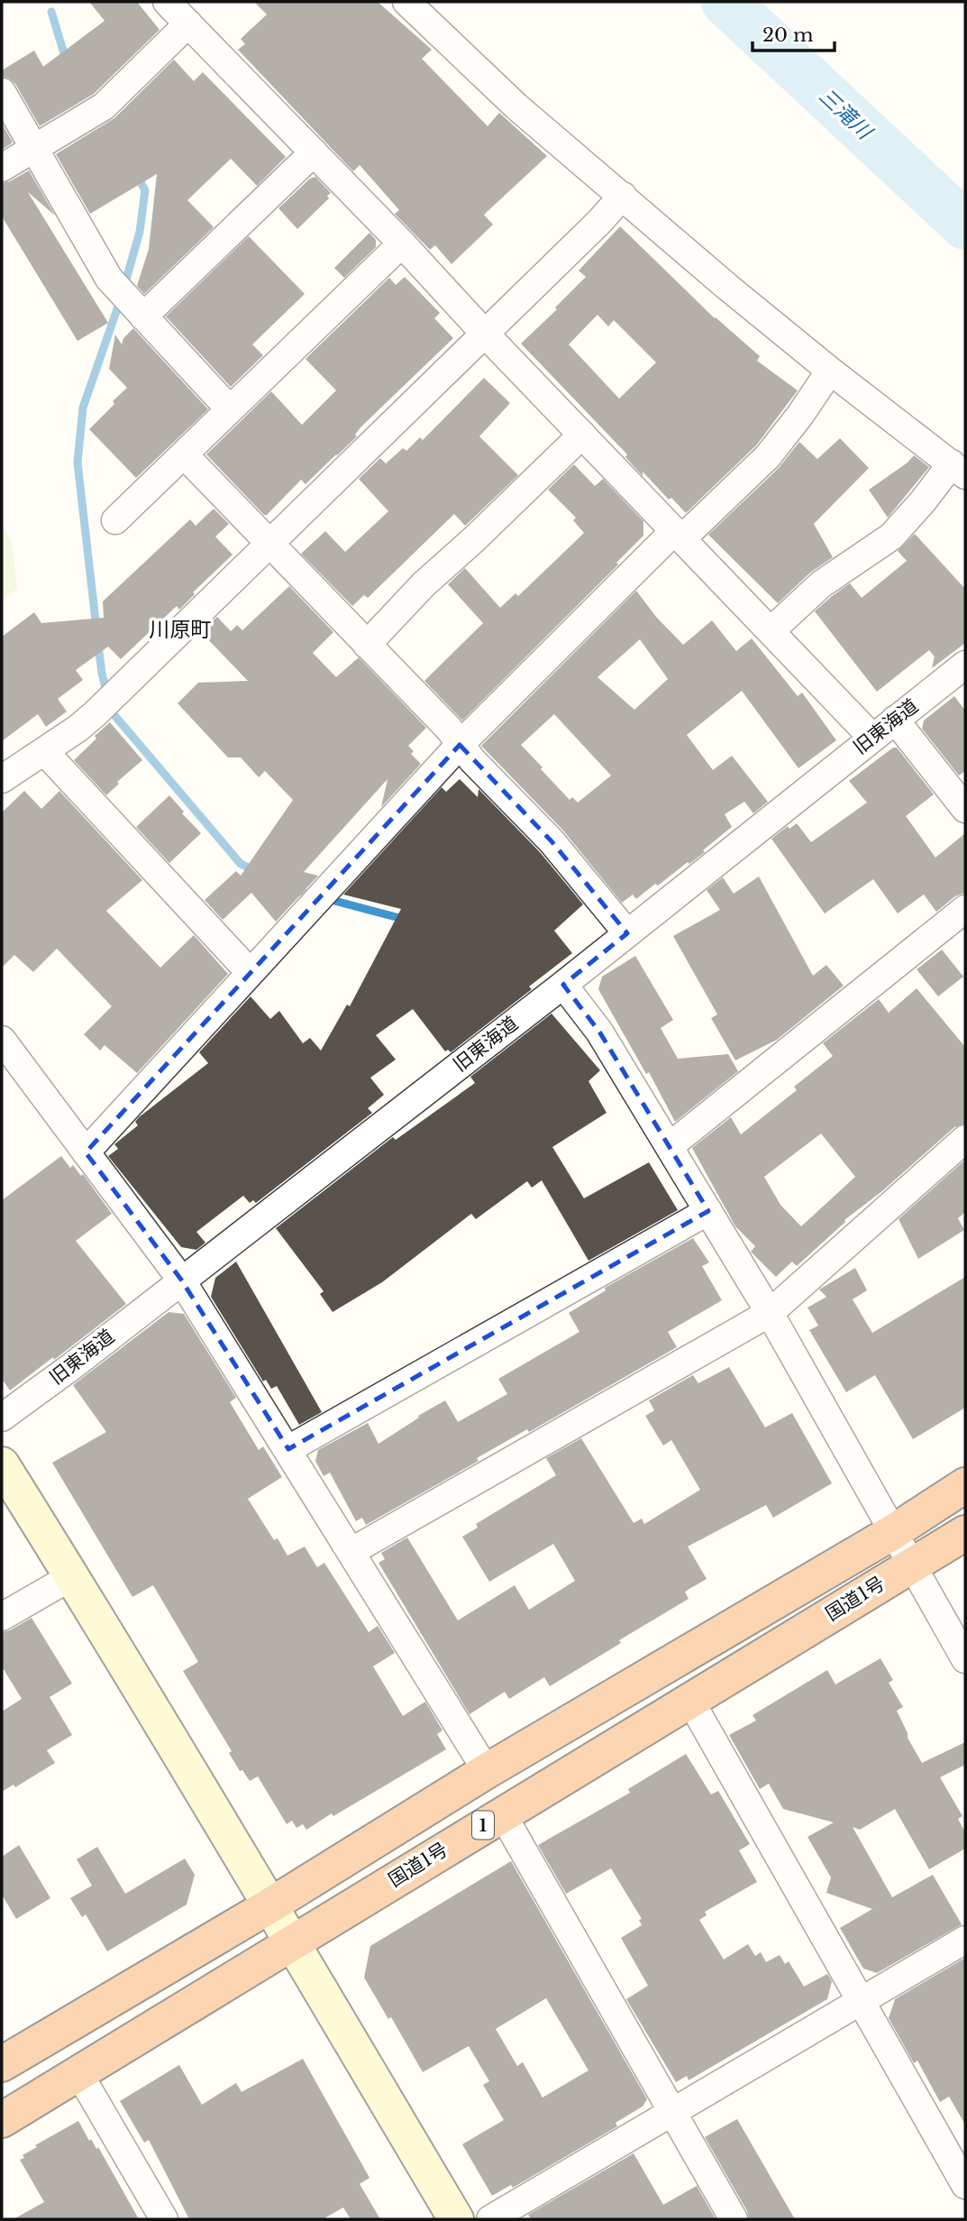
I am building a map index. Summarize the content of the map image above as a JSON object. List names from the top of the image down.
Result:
{
  "streets": {
    "highway": ["国道1号", "1"],
    "street": ["旧東海道"]
  },
  "districts": ["川原町"],
  "water": ["三滝川"],
  "scale_bar": "20 m"
}
